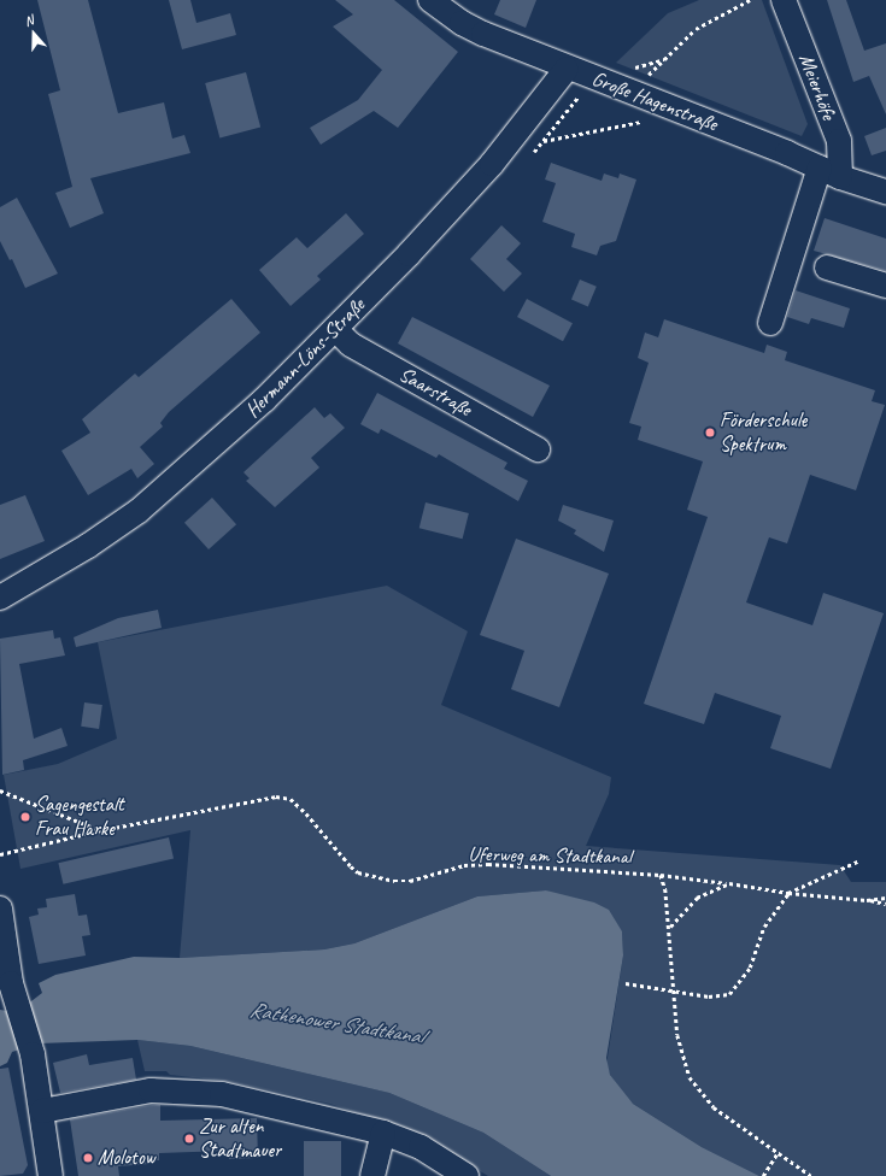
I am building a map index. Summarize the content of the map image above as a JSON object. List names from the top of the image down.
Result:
{
  "streets": {
    "street": [
      "Meierhöfe",
      "Große Hagenstraße",
      "Hermann-Löns-Straße",
      "Saarstraße"
    ],
    "path": ["Uferweg am Stadtkanal"]
  },
  "crossings": [
    ["Meierhöfe", "Große Hagenstraße"],
    ["Große Hagenstraße", "Hermann-Löns-Straße"],
    ["Hermann-Löns-Straße", "Saarstraße"]
  ],
  "water": ["Rathenower Stadtkanal"],
  "places": [
    "Förderschule Spektrum",
    "Sagengestalt Frau Harke",
    "Zur alten Stadtmauer",
    "Molotow"
  ],
  "north": "top"
}
